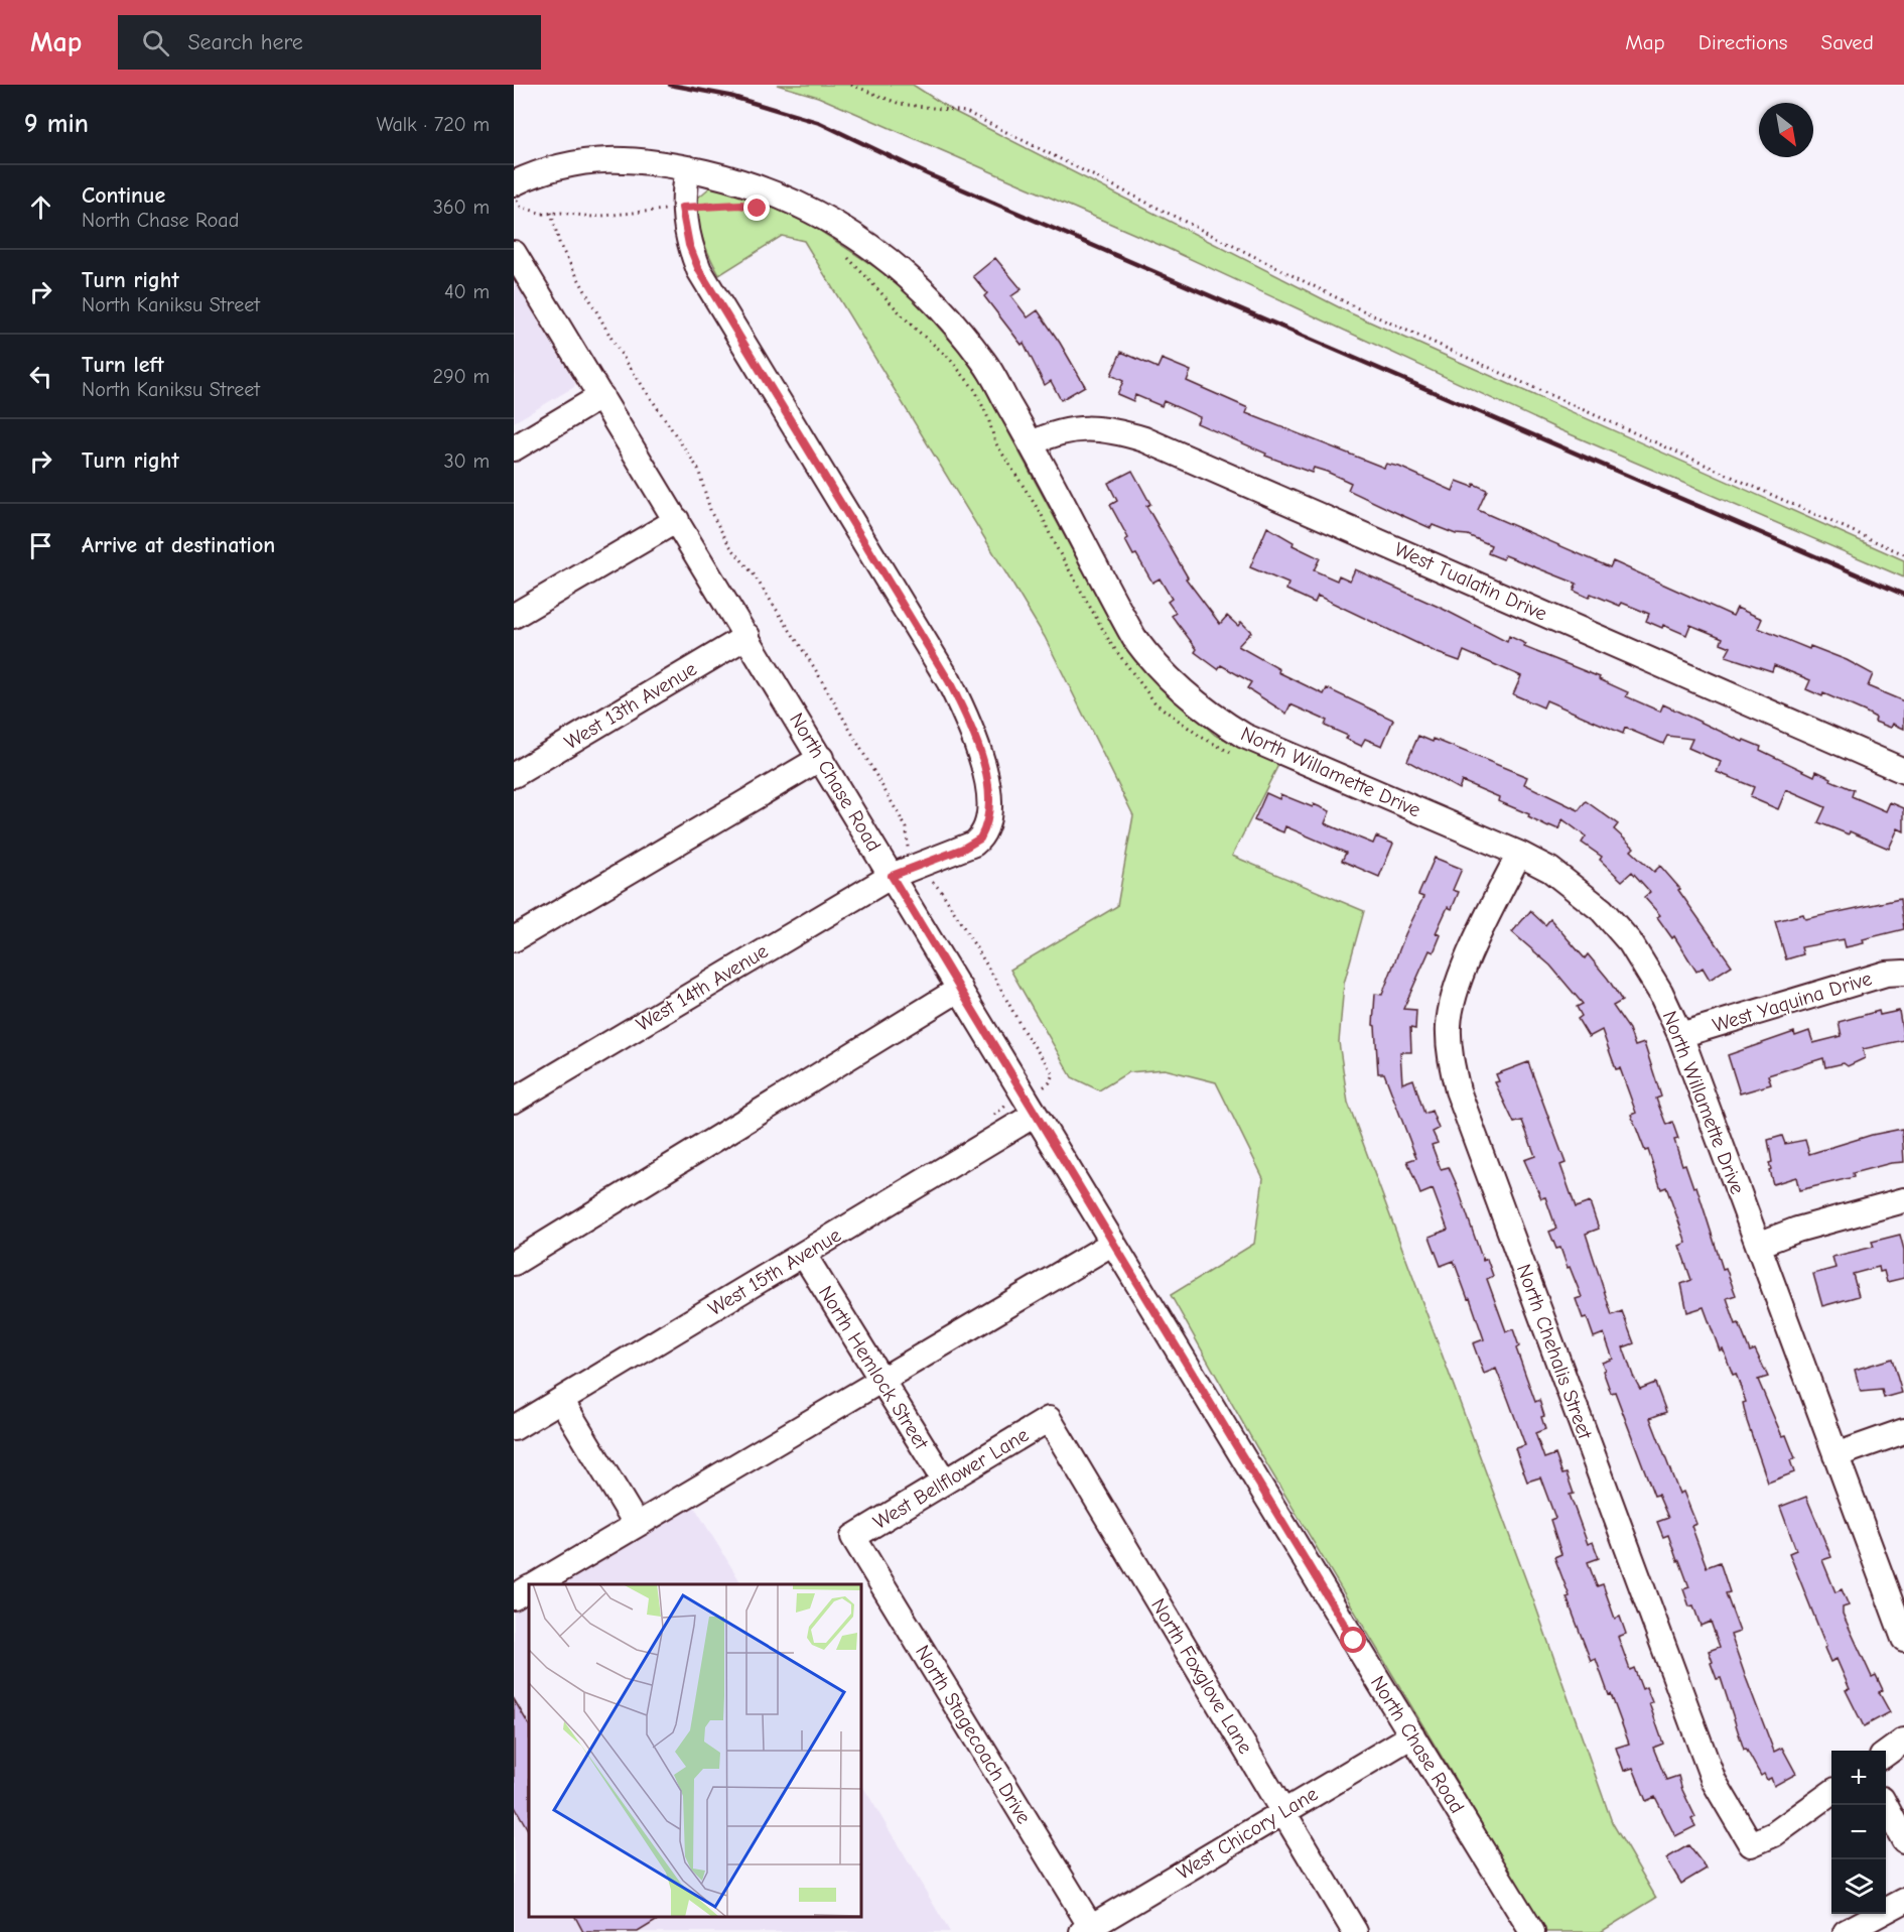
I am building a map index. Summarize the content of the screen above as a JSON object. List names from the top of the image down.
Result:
{
  "streets": {
    "street": [
      "West Tualatin Drive",
      "West 13th Avenue",
      "North Willamette Drive",
      "North Chase Road",
      "West 14th Avenue",
      "West Yaquina Drive",
      "West 15th Avenue",
      "North Chehalis Street",
      "North Hemlock Street",
      "West Bellflower Lane",
      "North Foxglove Lane",
      "North Stagecoach Drive",
      "West Chicory Lane"
    ]
  },
  "crossings": [
    ["West Tualatin Drive", "North Willamette Drive"],
    ["West 13th Avenue", "North Chase Road"],
    ["North Willamette Drive", "West 14th Avenue"],
    ["North Willamette Drive", "West Yaquina Drive"],
    ["North Willamette Drive", "North Chehalis Street"],
    ["North Chase Road", "West 14th Avenue"],
    ["North Chase Road", "West 15th Avenue"],
    ["North Chase Road", "West Chicory Lane"],
    ["West 15th Avenue", "North Hemlock Street"],
    ["North Hemlock Street", "West Bellflower Lane"],
    ["West Bellflower Lane", "North Foxglove Lane"],
    ["West Bellflower Lane", "North Stagecoach Drive"],
    ["North Foxglove Lane", "West Chicory Lane"],
    ["North Stagecoach Drive", "West Chicory Lane"]
  ],
  "north": "bottom right",
  "page": {
    "header": "Map",
    "search": "Search here",
    "nav": ["Map", "Directions", "Saved"],
    "heading": ["9 min", "Walk · 720 m"],
    "list": [
      ["Continue", "North Chase Road", "360 m"],
      ["Turn right", "North Kaniksu Street", "40 m"],
      ["Turn left", "North Kaniksu Street", "290 m"],
      ["Turn right", "30 m"],
      "Arrive at destination"
    ],
    "map_buttons": ["+", "−"]
  }
}
